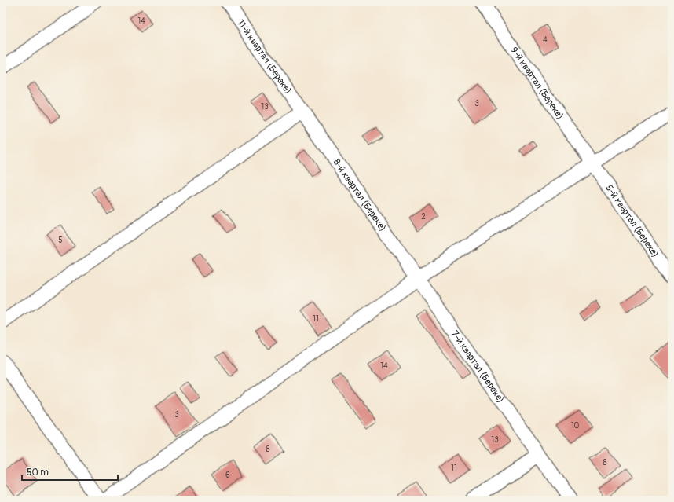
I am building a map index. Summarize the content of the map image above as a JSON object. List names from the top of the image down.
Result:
{
  "streets": {
    "street": [
      "11-й квартал (Береке)",
      "9-й квартал (Береке)",
      "8-й квартал (Береке)",
      "5-й квартал (Береке)",
      "7-й квартал (Береке)"
    ]
  },
  "crossings": [
    ["11-й квартал (Береке)", "8-й квартал (Береке)"],
    ["9-й квартал (Береке)", "5-й квартал (Береке)"],
    ["8-й квартал (Береке)", "7-й квартал (Береке)"]
  ],
  "house_numbers": [
    "14",
    "4",
    "3",
    "13",
    "2",
    "5",
    "11",
    "14",
    "3",
    "10",
    "13",
    "8",
    "8",
    "11",
    "6"
  ],
  "scale_bar": "50 m"
}
